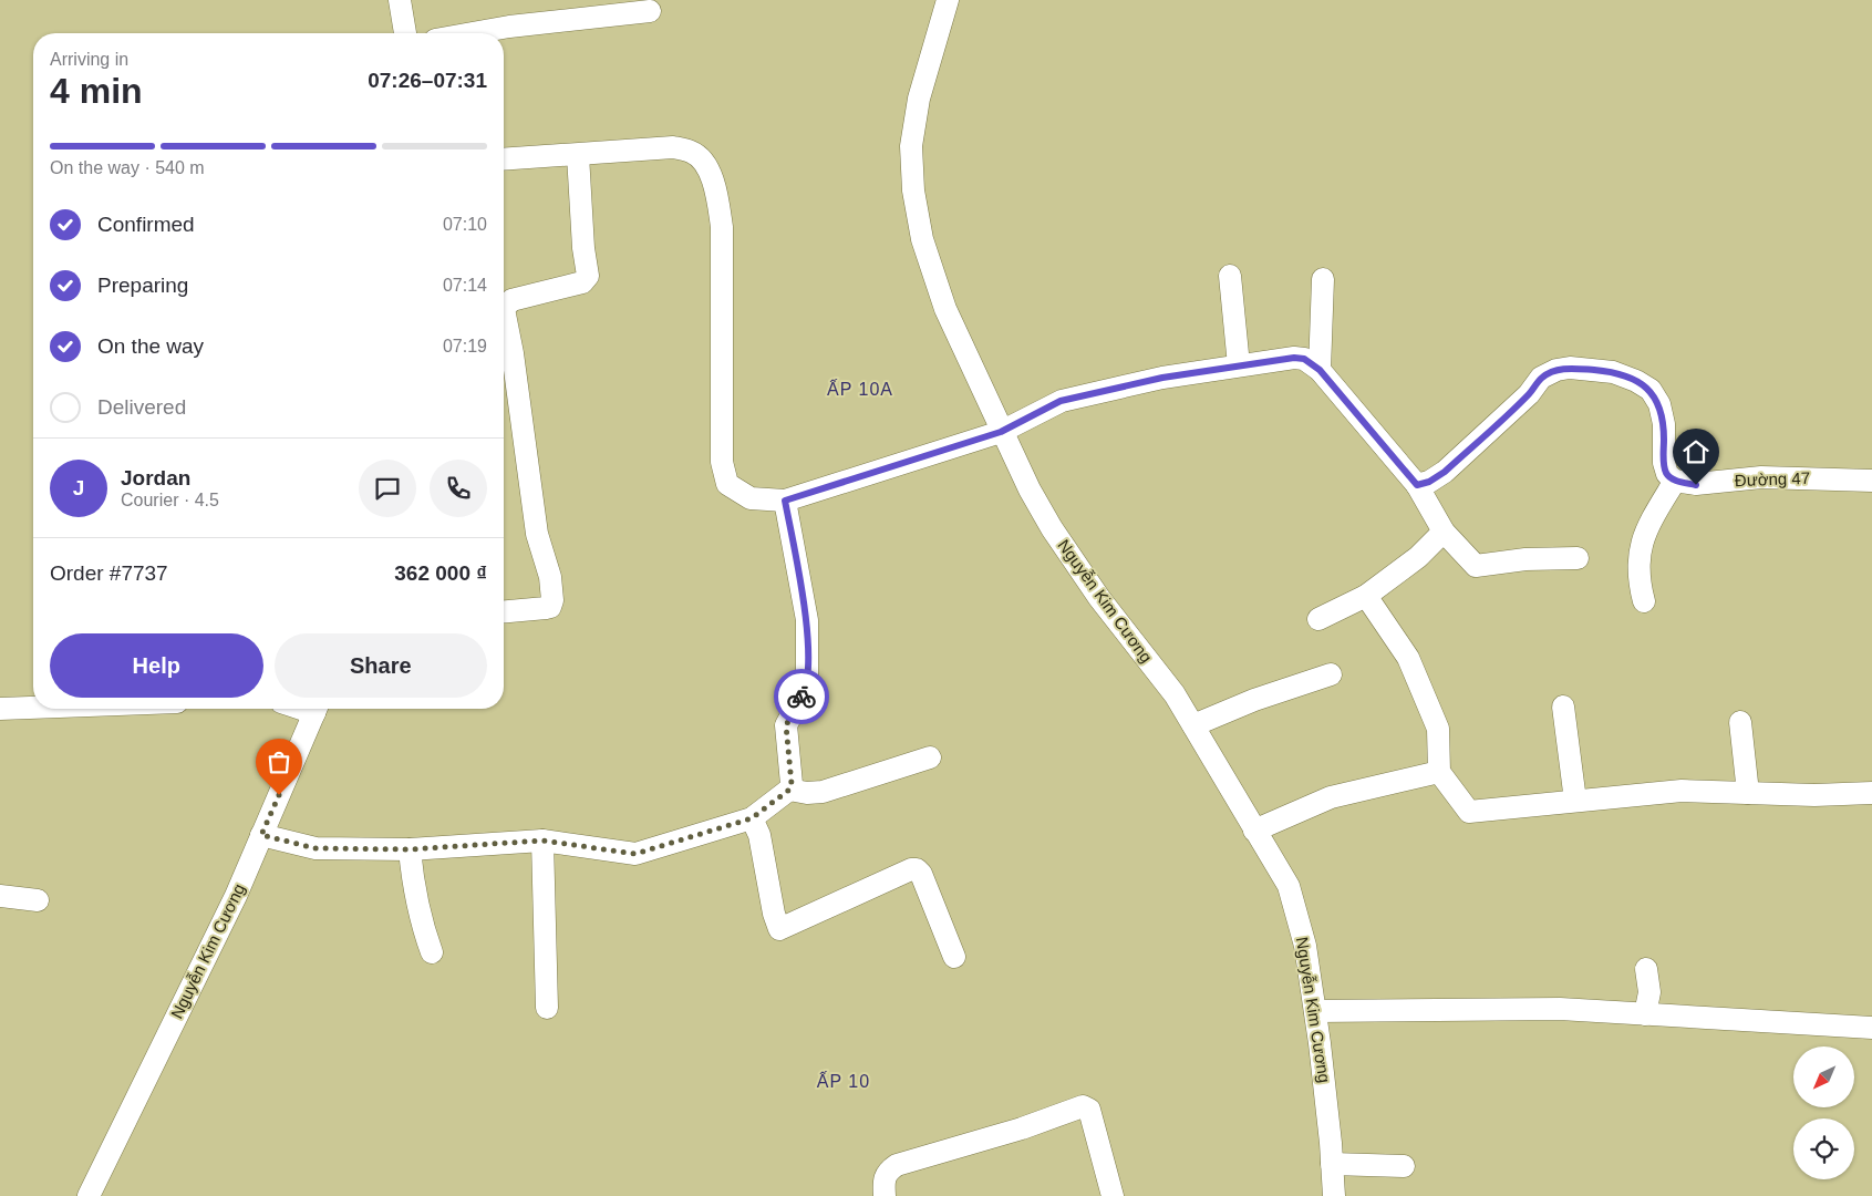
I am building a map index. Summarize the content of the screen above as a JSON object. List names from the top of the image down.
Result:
{
  "streets": {
    "street": ["Đường 47", "Nguyễn Kim Cương"]
  },
  "districts": ["ẤP 10A", "ẤP 10"],
  "north": "bottom left",
  "page": {
    "heading": ["4 min", "Arriving in", "07:26–07:31"],
    "panel": [
      "Jordan",
      "Courier · 4.5",
      "Order #7737",
      "362 000 ₫"
    ],
    "bar": "On the way · 540 m",
    "list": [
      ["Confirmed", "07:10"],
      ["Preparing", "07:14"],
      ["On the way", "07:19"],
      "Delivered"
    ],
    "round": "J",
    "buttons": ["Help", "Share"]
  }
}
